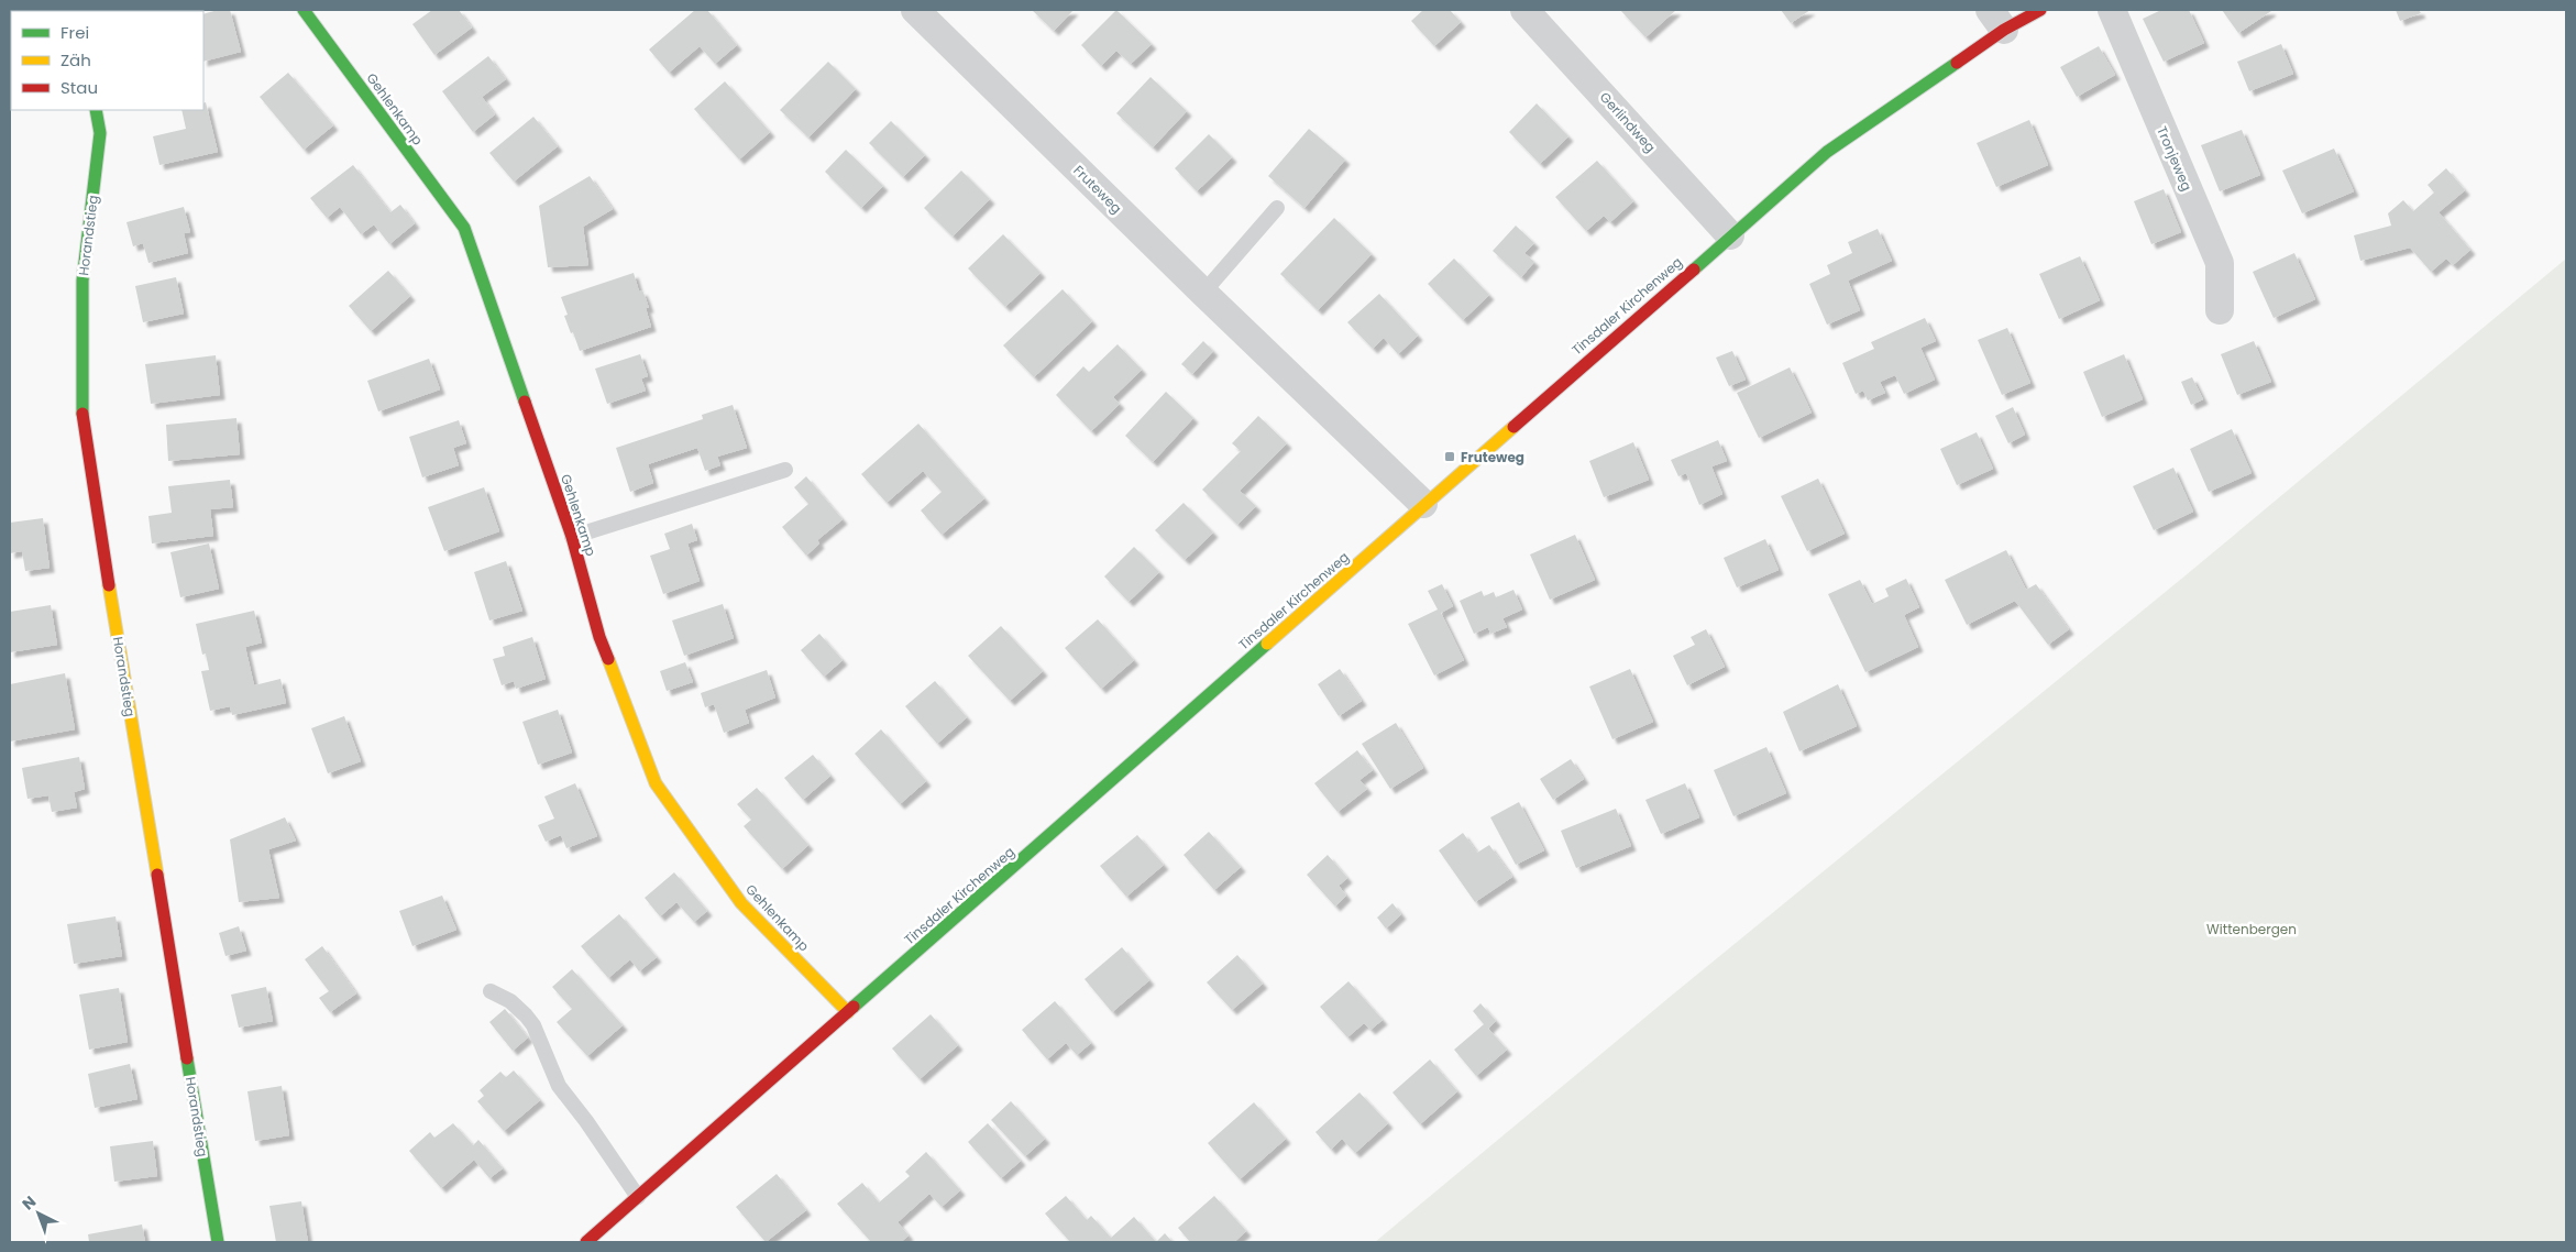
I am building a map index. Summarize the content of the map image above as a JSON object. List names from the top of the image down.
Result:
{
  "streets": {
    "street": [
      "Gehlenkamp",
      "Gerlindweg",
      "Tronjeweg",
      "Fruteweg",
      "Horandstieg",
      "Tinsdaler Kirchenweg"
    ]
  },
  "crossings": [
    ["Gehlenkamp", "Tinsdaler Kirchenweg"],
    ["Gerlindweg", "Tinsdaler Kirchenweg"],
    ["Fruteweg", "Tinsdaler Kirchenweg"]
  ],
  "parks": ["Wittenbergen"],
  "places": {
    "transit": ["Fruteweg"]
  },
  "legend": ["Frei", "Zäh", "Stau"],
  "north": "top left"
}
